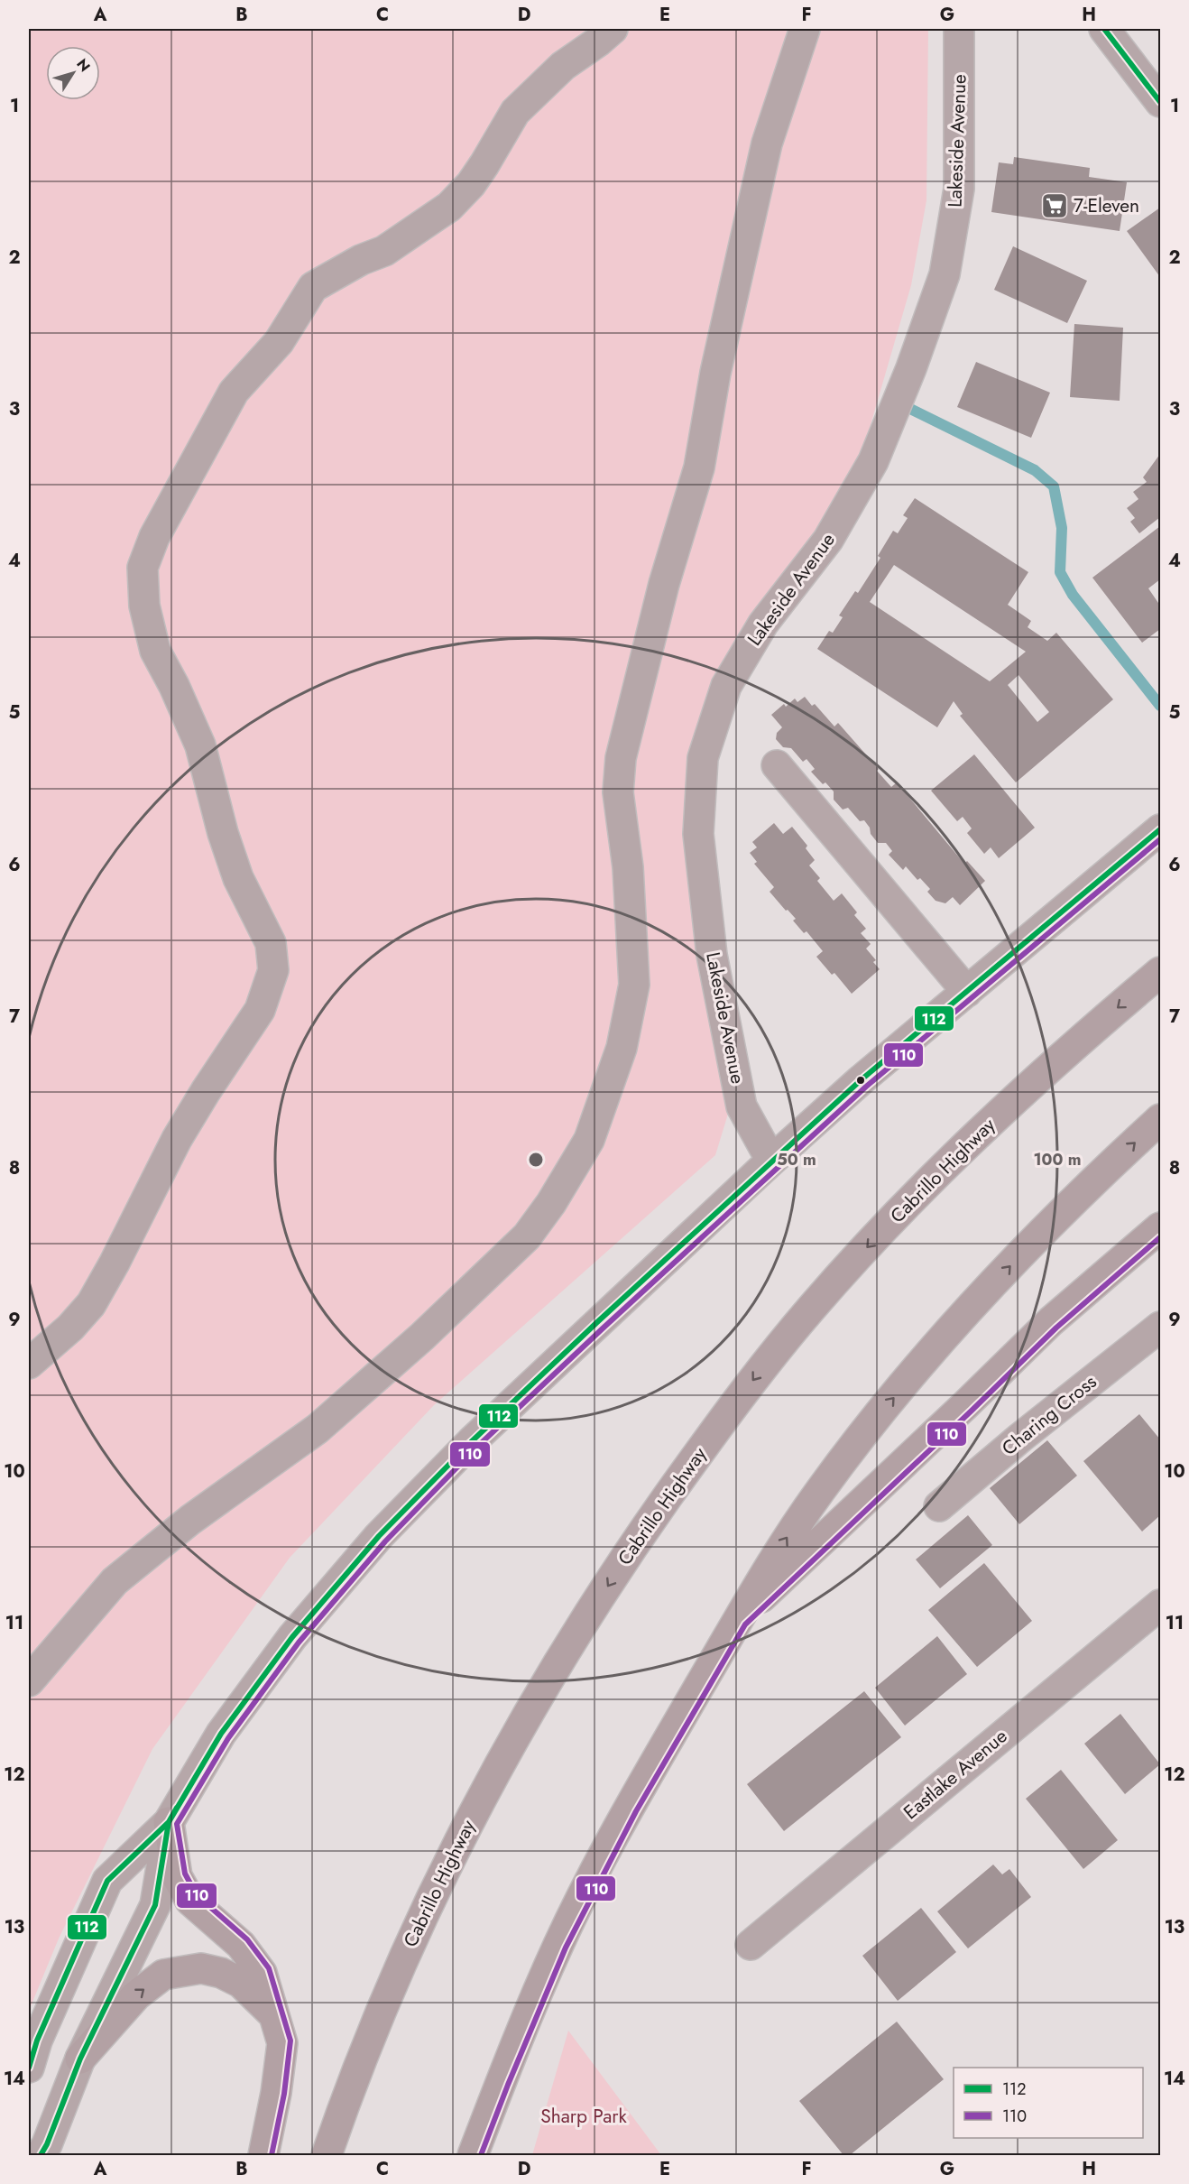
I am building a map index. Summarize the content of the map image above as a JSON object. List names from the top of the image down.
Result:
{
  "streets": {
    "highway": ["Cabrillo Highway"],
    "street": ["Lakeside Avenue", "Charing Cross", "Eastlake Avenue"]
  },
  "parks": ["Sharp Park"],
  "places": {
    "supermarket": ["7-Eleven"]
  },
  "lines": ["transit line 112", "transit line 110"],
  "legend": ["112", "110"],
  "north": "top right",
  "grid": {
    "columns": [
      "A",
      "B",
      "C",
      "D",
      "E",
      "F",
      "G",
      "H"
    ],
    "rows": [
      "1",
      "2",
      "3",
      "4",
      "5",
      "6",
      "7",
      "8",
      "9",
      "10",
      "11",
      "12",
      "13",
      "14"
    ]
  },
  "rings": ["50 m", "100 m"]
}
